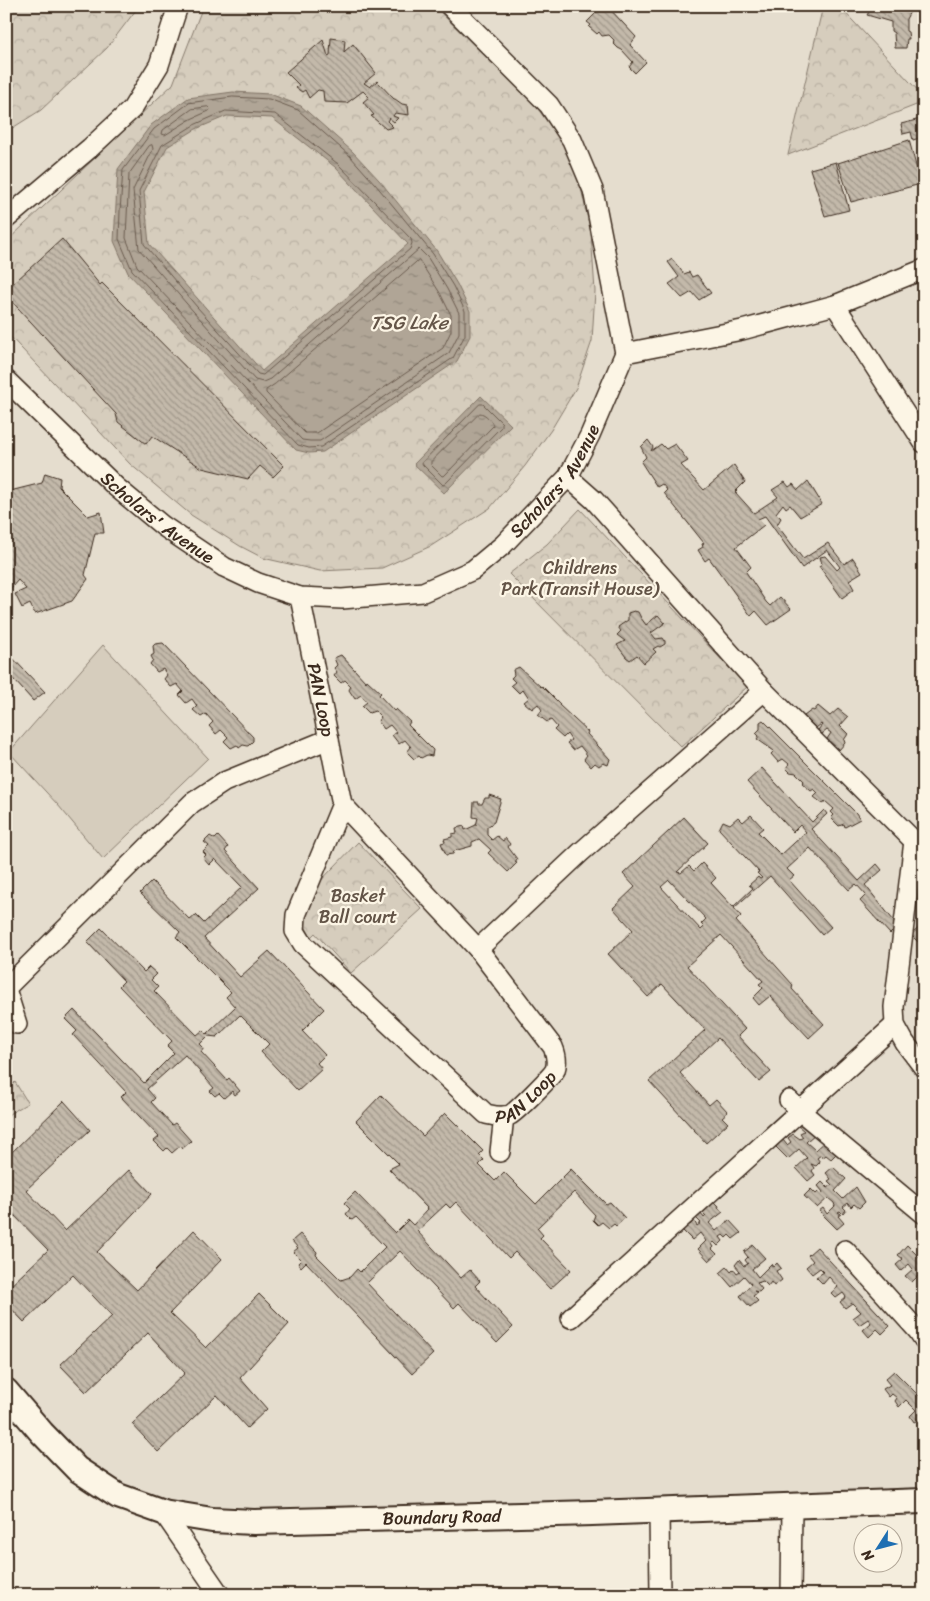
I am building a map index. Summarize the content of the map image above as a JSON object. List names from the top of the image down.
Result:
{
  "streets": {
    "main road": ["Boundary Road"],
    "street": ["Scholars' Avenue", "PAN Loop"]
  },
  "crossings": [
    ["Scholars' Avenue", "PAN Loop"]
  ],
  "water": ["TSG Lake"],
  "parks": ["Childrens Park(Transit House)", "Basket Ball court"],
  "north": "bottom left"
}
